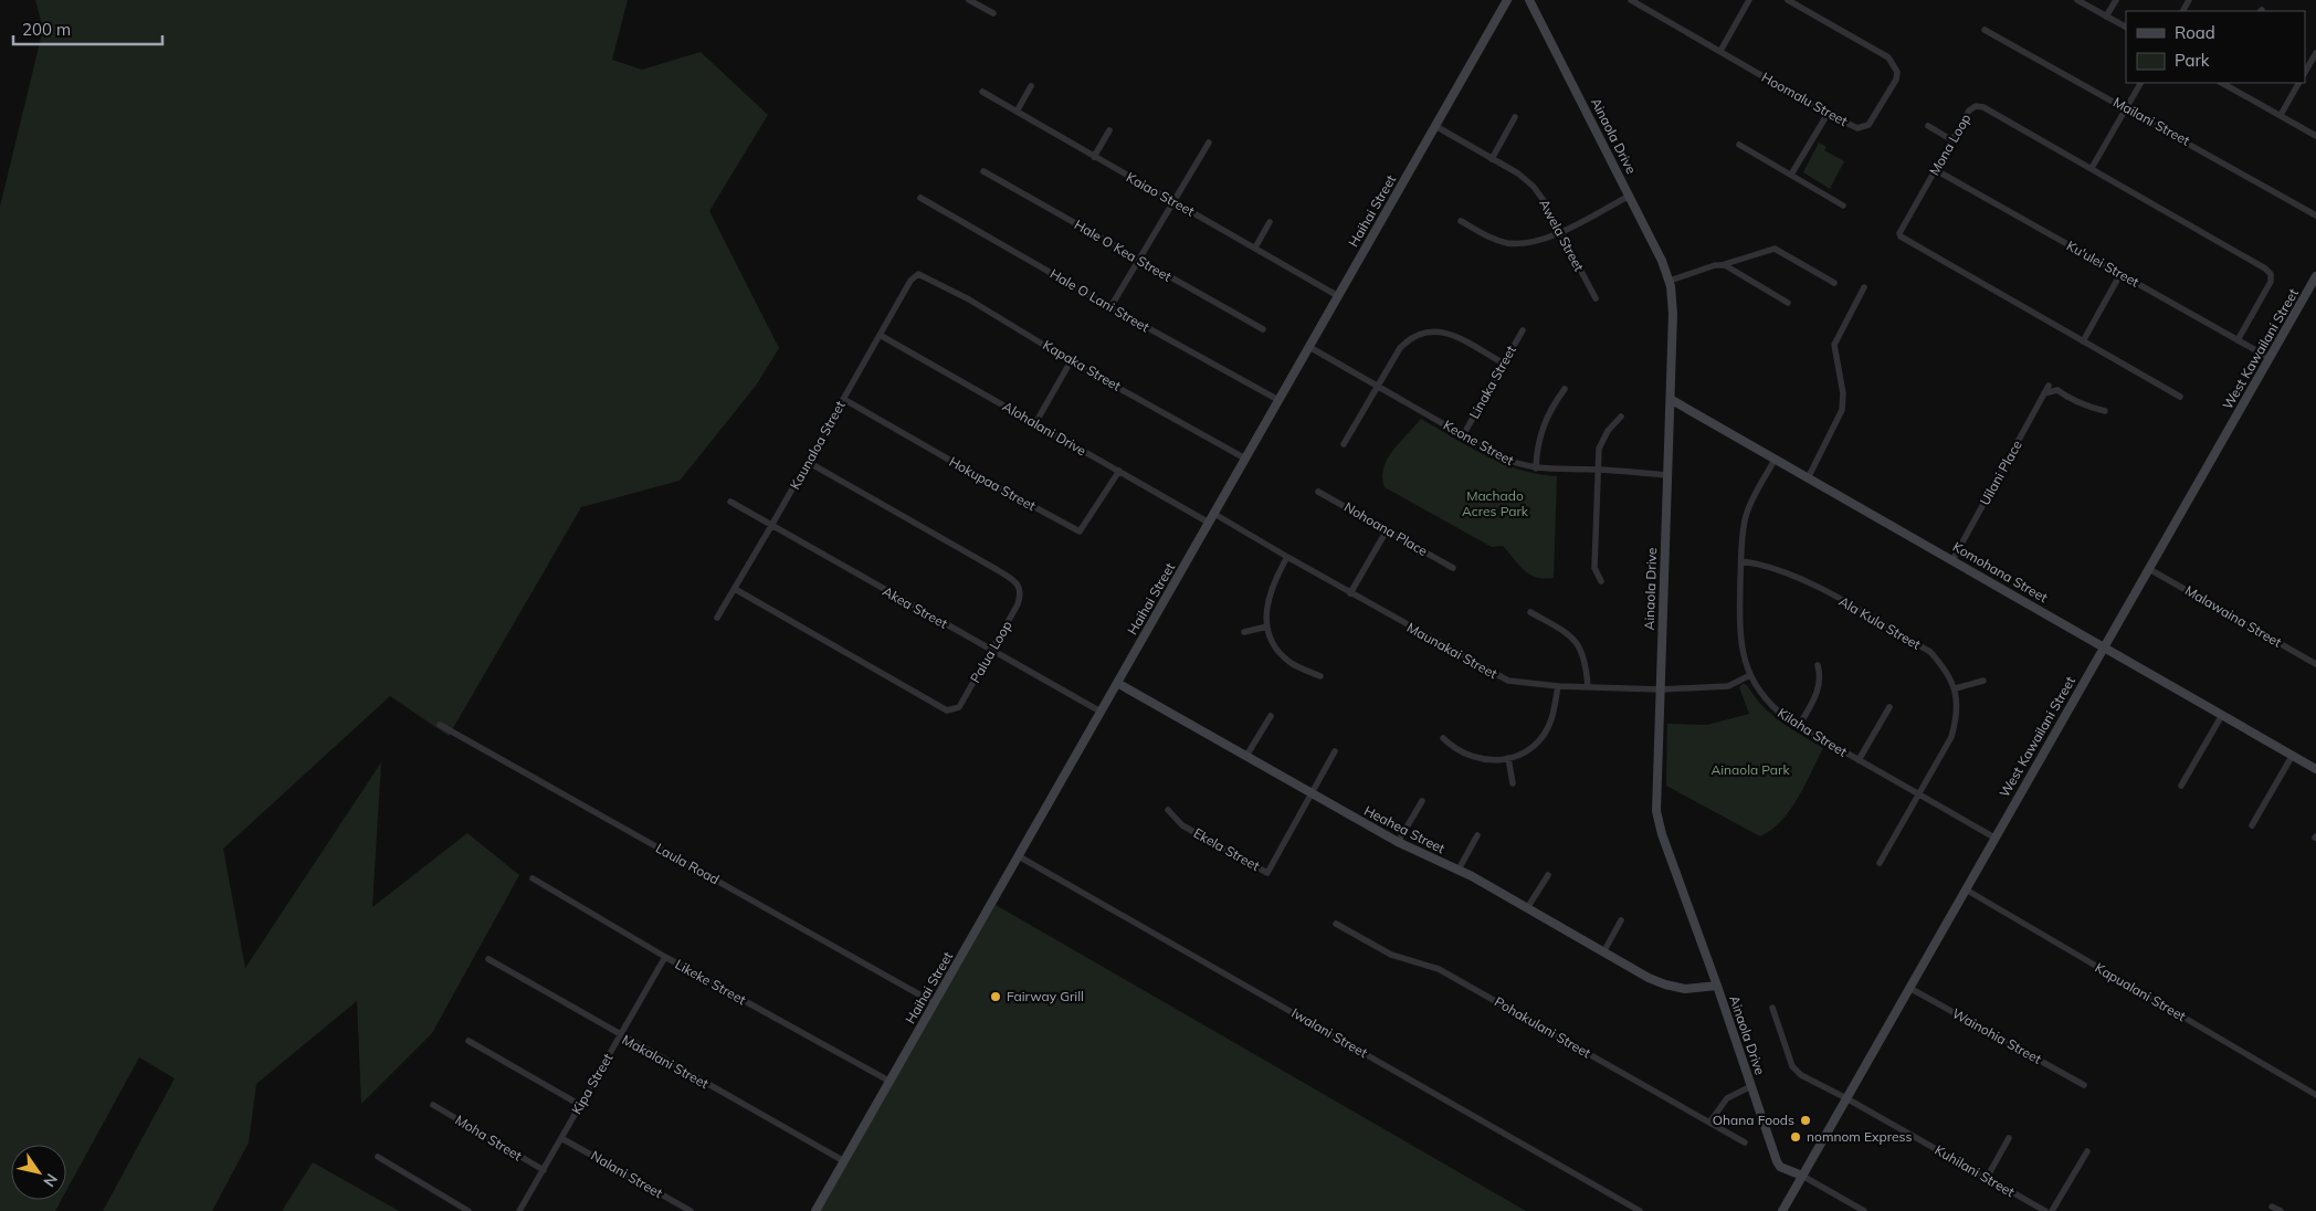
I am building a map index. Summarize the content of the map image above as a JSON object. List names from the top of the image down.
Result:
{
  "streets": {
    "street": [
      "Hoomalu Street",
      "Mailani Street",
      "Ainaola Drive",
      "Mona Loop",
      "Kaiao Street",
      "Haihai Street",
      "Awela Street",
      "Hale O Kea Street",
      "Ku'ulei Street",
      "Hale O Lani Street",
      "West Kawailani Street",
      "Kapaka Street",
      "Linaka Street",
      "Alohalani Drive",
      "Keone Street",
      "Kaunaloa Street",
      "Uilani Place",
      "Hokupaa Street",
      "Nohoana Place",
      "Komohana Street",
      "Akea Street",
      "Malawaina Street",
      "Ala Kula Street",
      "Maunakai Street",
      "Palua Loop",
      "Kilaha Street",
      "Heahea Street",
      "Ekela Street",
      "Laula Road",
      "Likeke Street",
      "Kapualani Street",
      "Pohakulani Street",
      "Iwalani Street",
      "Wainohia Street",
      "Makalani Street",
      "Kipa Street",
      "Moha Street",
      "Kuhilani Street",
      "Nalani Street"
    ]
  },
  "crossings": [
    ["Ainaola Drive", "West Kawailani Street"],
    ["Ainaola Drive", "Keone Street"],
    ["Ainaola Drive", "Komohana Street"],
    ["Ainaola Drive", "Maunakai Street"],
    ["Ainaola Drive", "Heahea Street"],
    ["Mona Loop", "Ku'ulei Street"],
    ["Kaiao Street", "Haihai Street"],
    ["Haihai Street", "Awela Street"],
    ["Haihai Street", "Hale O Lani Street"],
    ["Haihai Street", "Kapaka Street"],
    ["Haihai Street", "Alohalani Drive"],
    ["Haihai Street", "Keone Street"],
    ["Haihai Street", "Akea Street"],
    ["Haihai Street", "Maunakai Street"],
    ["Haihai Street", "Heahea Street"],
    ["Haihai Street", "Laula Road"],
    ["Haihai Street", "Likeke Street"],
    ["Haihai Street", "Iwalani Street"],
    ["Haihai Street", "Makalani Street"],
    ["Ku'ulei Street", "West Kawailani Street"],
    ["West Kawailani Street", "Komohana Street"],
    ["West Kawailani Street", "Malawaina Street"],
    ["West Kawailani Street", "Kilaha Street"],
    ["West Kawailani Street", "Kapualani Street"],
    ["West Kawailani Street", "Wainohia Street"],
    ["West Kawailani Street", "Kuhilani Street"],
    ["Kapaka Street", "Kaunaloa Street"],
    ["Linaka Street", "Keone Street"],
    ["Alohalani Drive", "Kaunaloa Street"],
    ["Alohalani Drive", "Hokupaa Street"],
    ["Kaunaloa Street", "Hokupaa Street"],
    ["Kaunaloa Street", "Akea Street"],
    ["Kaunaloa Street", "Palua Loop"],
    ["Uilani Place", "Komohana Street"],
    ["Komohana Street", "Kilaha Street"],
    ["Akea Street", "Palua Loop"],
    ["Ala Kula Street", "Kilaha Street"],
    ["Maunakai Street", "Kilaha Street"],
    ["Heahea Street", "Ekela Street"],
    ["Likeke Street", "Kipa Street"],
    ["Makalani Street", "Kipa Street"],
    ["Kipa Street", "Moha Street"],
    ["Kipa Street", "Nalani Street"]
  ],
  "parks": ["Machado Acres Park", "Ainaola Park"],
  "places": ["Fairway Grill", "Ohana Foods", "nomnom Express"],
  "legend": ["Road", "Park"],
  "scale_bar": "200 m",
  "north": "bottom right"
}
